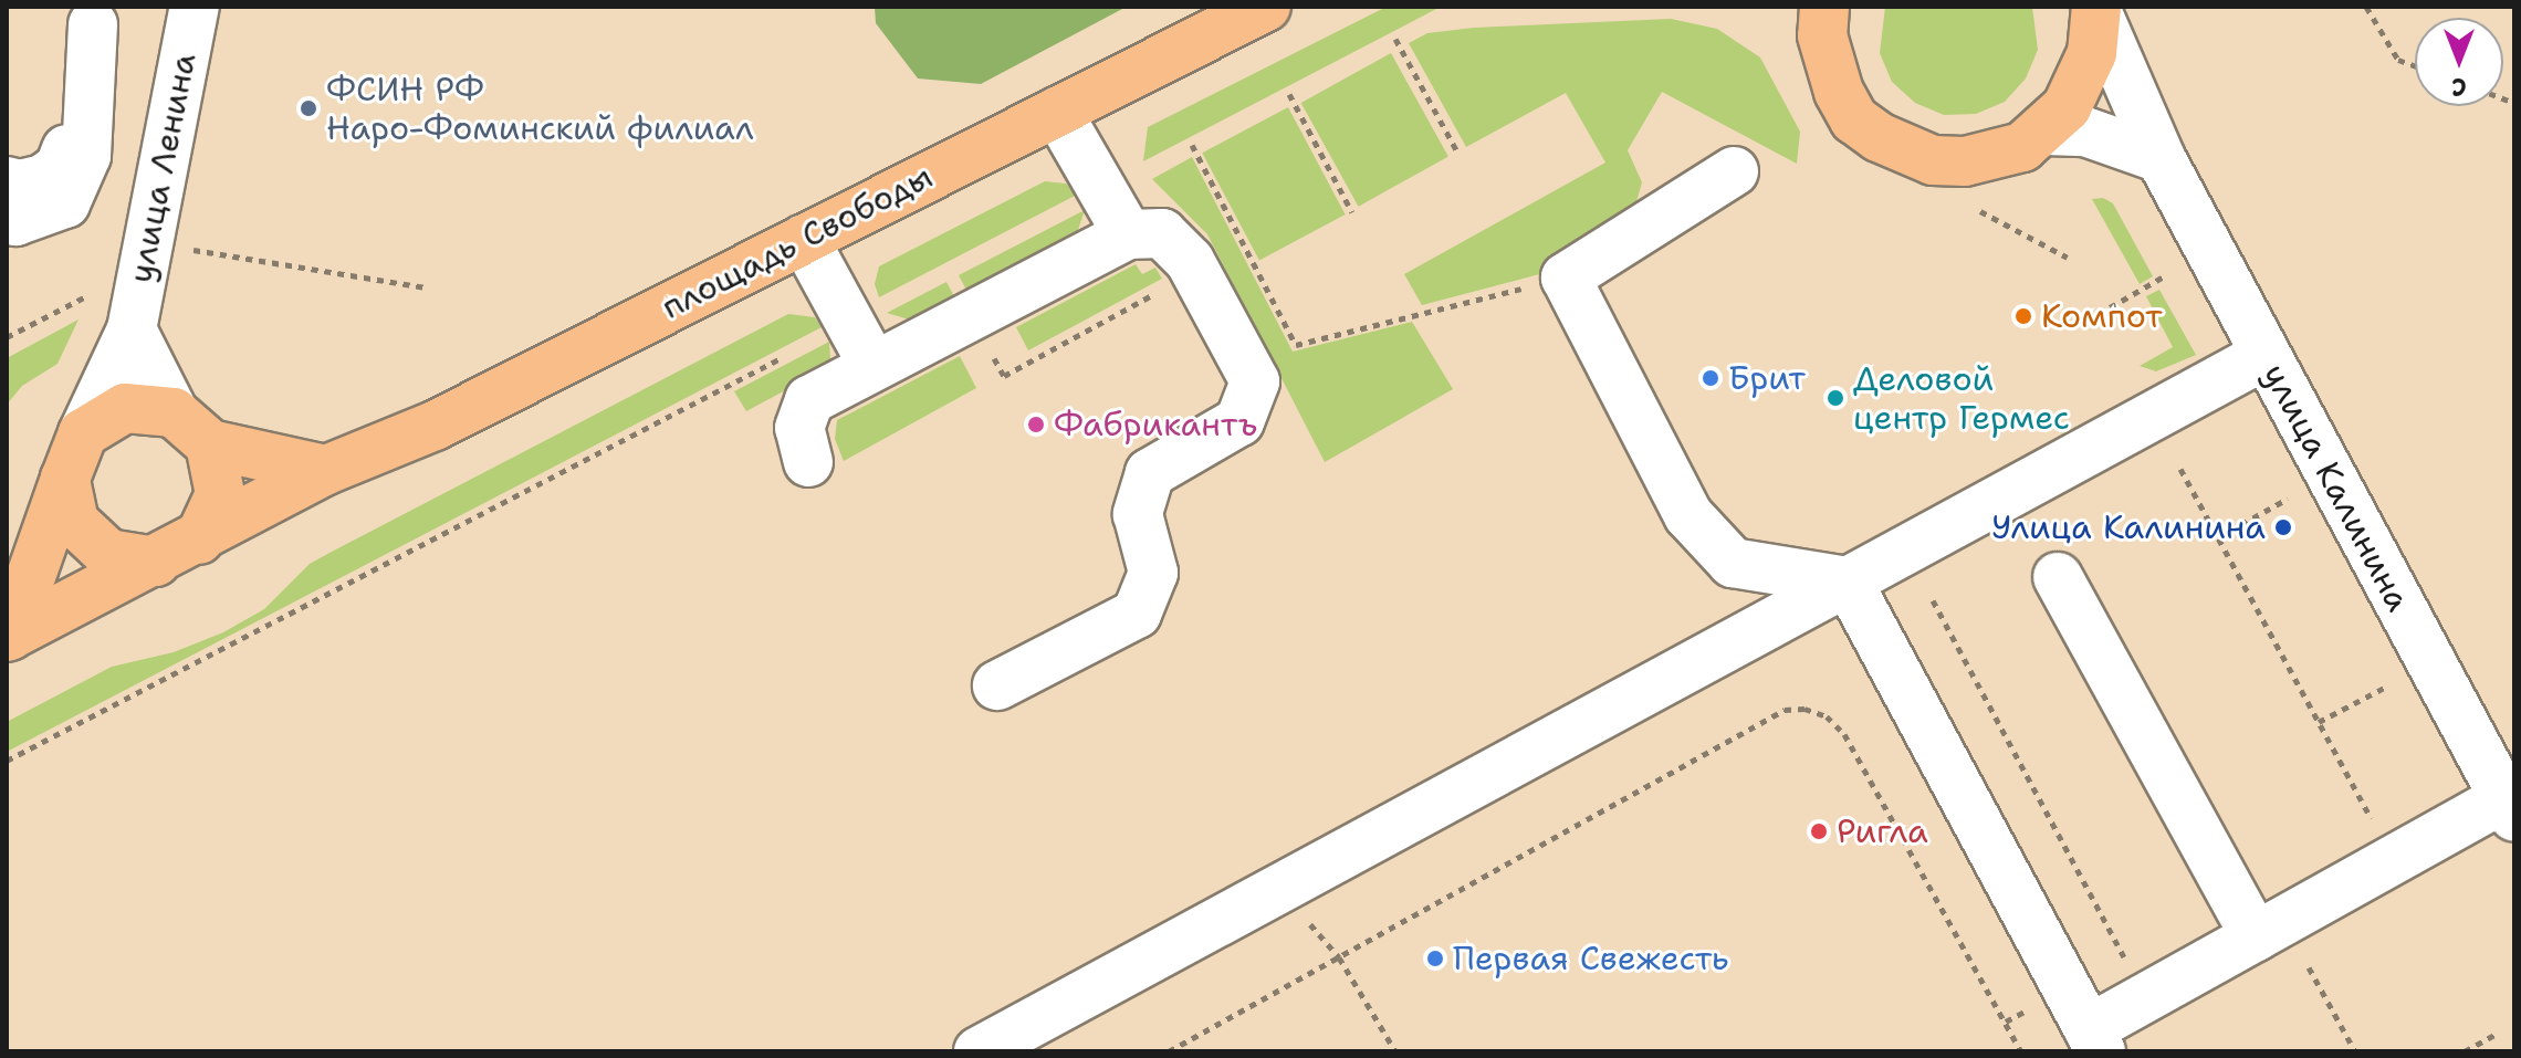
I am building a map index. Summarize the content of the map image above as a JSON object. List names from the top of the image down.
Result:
{
  "streets": {
    "main road": ["площадь Свободы"],
    "street": ["улица Ленина", "улица Калинина"]
  },
  "crossings": [
    ["улица Ленина", "площадь Свободы"]
  ],
  "places": [
    "ФСИН РФ Наро-Фоминский филиал",
    "Компот",
    "Брит",
    "Деловой центр Гермес",
    "Фабрикантъ",
    "Улица Калинина",
    "Ригла",
    "Первая Свежесть"
  ],
  "north": "bottom"
}
